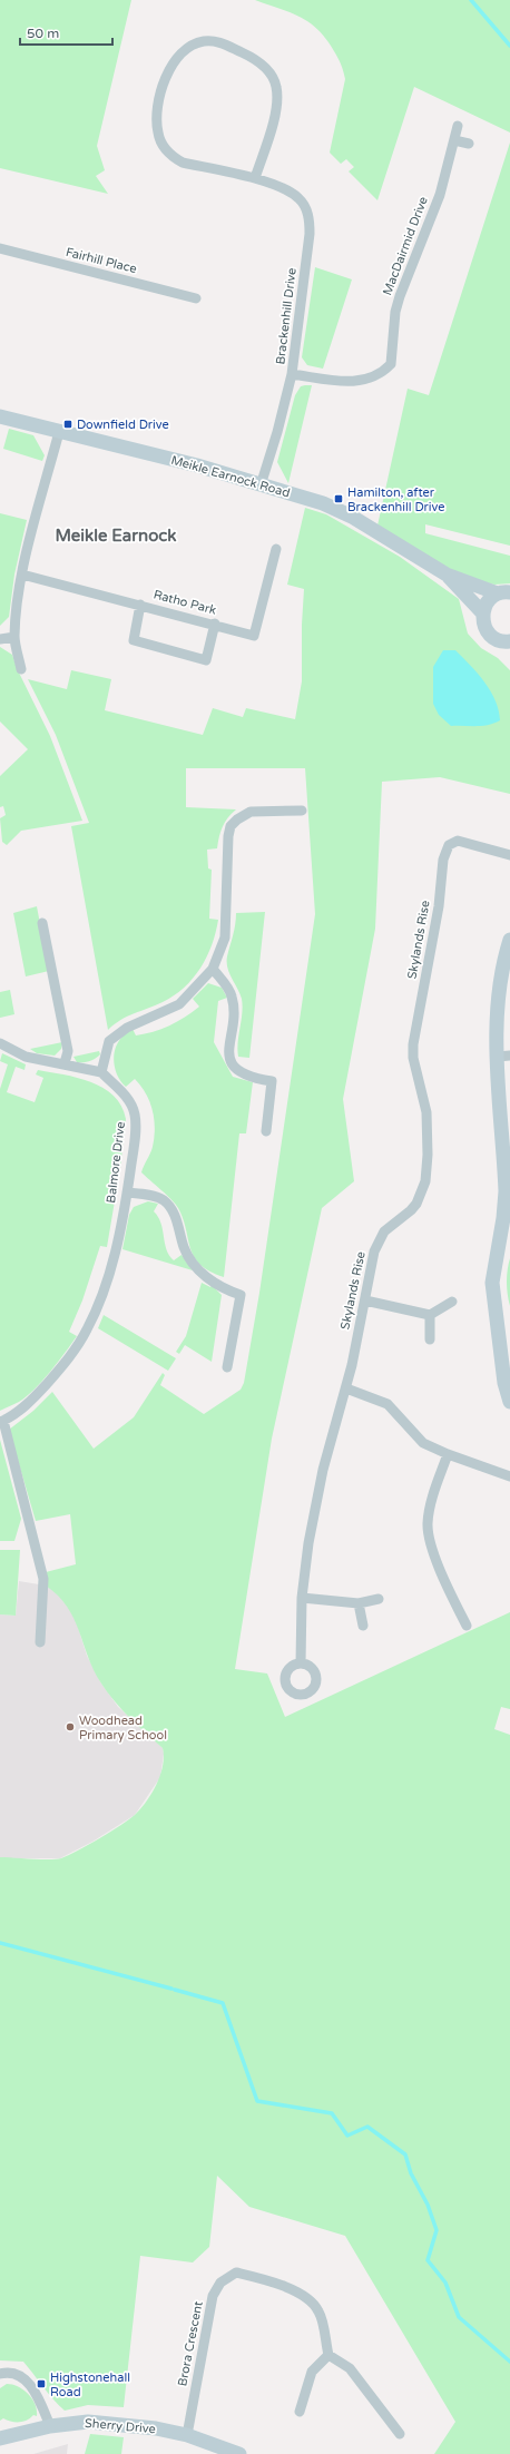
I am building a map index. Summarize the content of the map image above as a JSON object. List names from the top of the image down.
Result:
{
  "streets": {
    "street": [
      "MacDairmid Drive",
      "Fairhill Place",
      "Brackenhill Drive",
      "Meikle Earnock Road",
      "Ratho Park",
      "Skylands Rise",
      "Balmore Drive",
      "Brora Crescent",
      "Sherry Drive"
    ]
  },
  "crossings": [
    ["MacDairmid Drive", "Brackenhill Drive"],
    ["Brackenhill Drive", "Meikle Earnock Road"],
    ["Brora Crescent", "Sherry Drive"]
  ],
  "districts": ["Meikle Earnock"],
  "places": {
    "transit": ["Downfield Drive", "Hamilton, after Brackenhill Drive", "Highstonehall Road"],
    "other": ["Woodhead Primary School"]
  },
  "scale_bar": "50 m"
}
